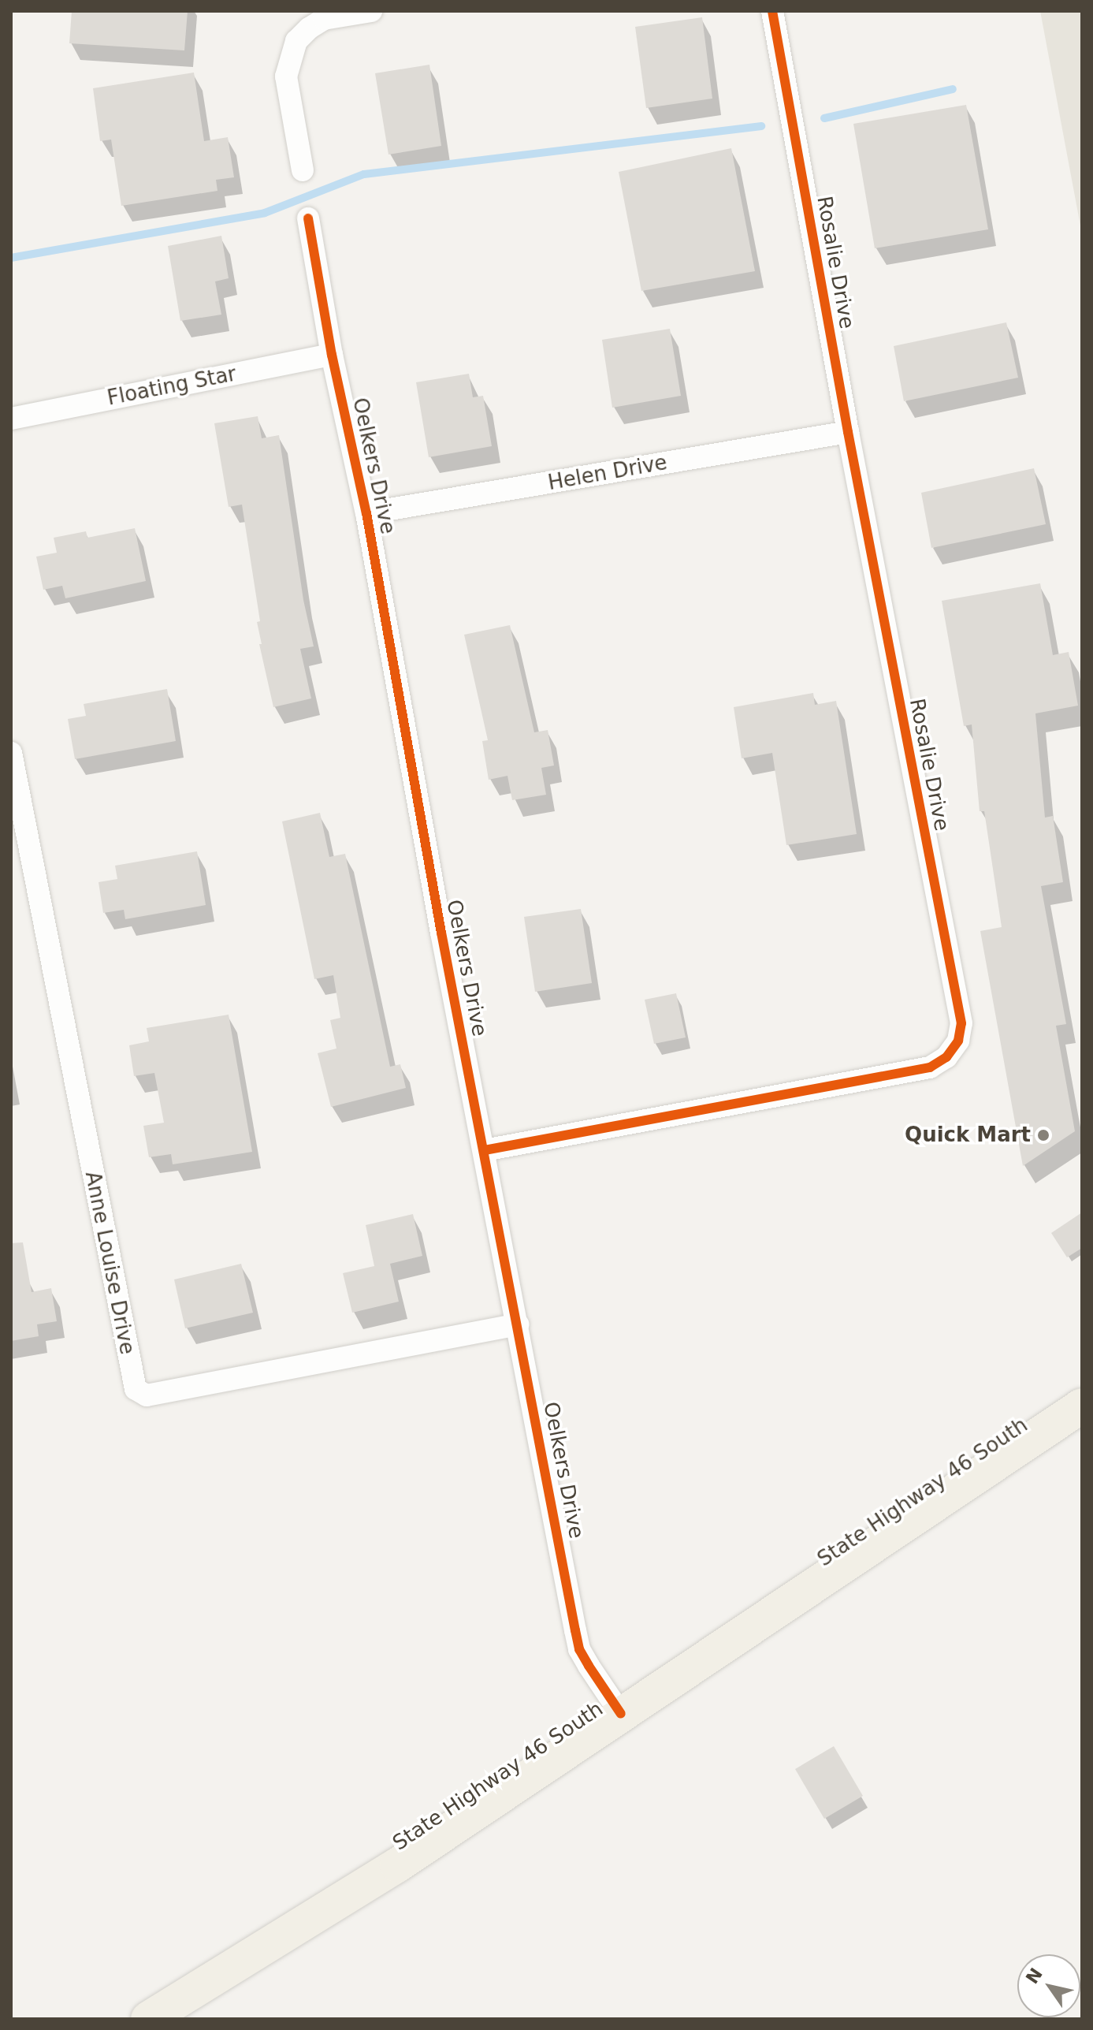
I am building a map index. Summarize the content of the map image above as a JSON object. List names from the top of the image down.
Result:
{
  "streets": {
    "main road": ["State Highway 46 South"],
    "street": [
      "Rosalie Drive",
      "Floating Star",
      "Oelkers Drive",
      "Helen Drive",
      "Anne Louise Drive"
    ]
  },
  "crossings": [
    ["Rosalie Drive", "Oelkers Drive"],
    ["Rosalie Drive", "Helen Drive"],
    ["Floating Star", "Oelkers Drive"],
    ["Oelkers Drive", "Helen Drive"],
    ["Oelkers Drive", "Anne Louise Drive"],
    ["Oelkers Drive", "State Highway 46 South"]
  ],
  "places": ["Quick Mart"],
  "north": "top left"
}
